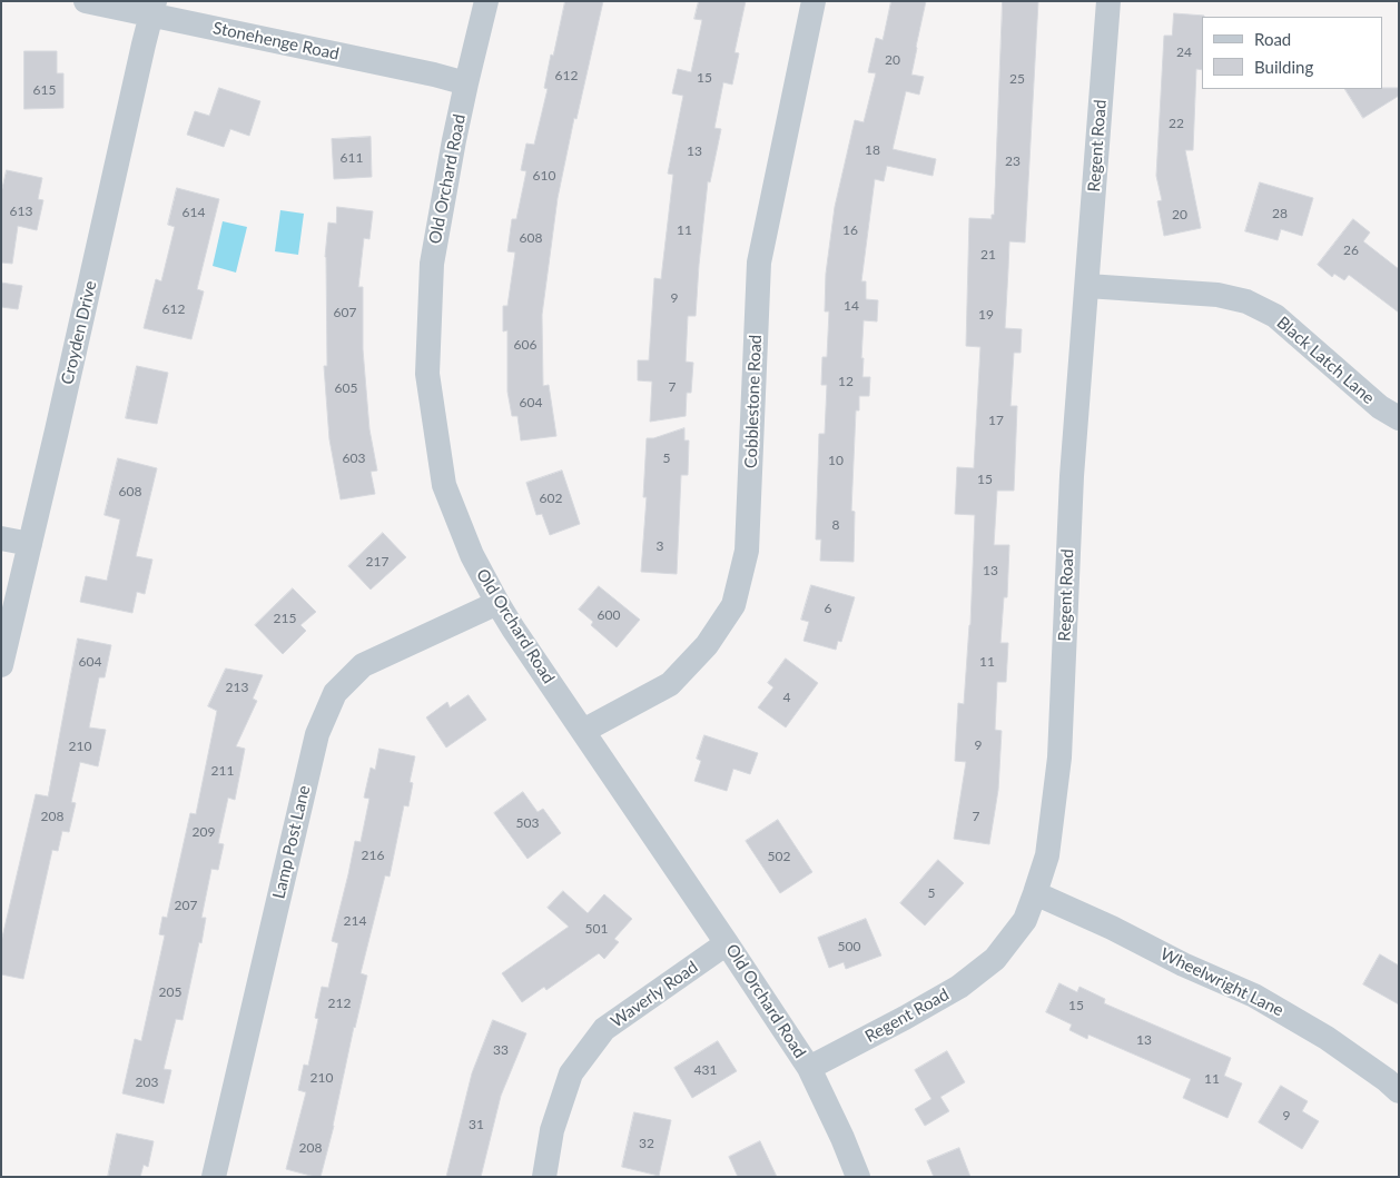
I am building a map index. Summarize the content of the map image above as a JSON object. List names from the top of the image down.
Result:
{
  "streets": {
    "street": [
      "Stonehenge Road",
      "Regent Road",
      "Old Orchard Road",
      "Croyden Drive",
      "Black Latch Lane",
      "Cobblestone Road",
      "Lamp Post Lane",
      "Wheelwright Lane",
      "Waverly Road"
    ]
  },
  "crossings": [
    ["Stonehenge Road", "Old Orchard Road"],
    ["Stonehenge Road", "Croyden Drive"],
    ["Regent Road", "Old Orchard Road"],
    ["Regent Road", "Black Latch Lane"],
    ["Regent Road", "Wheelwright Lane"],
    ["Old Orchard Road", "Cobblestone Road"],
    ["Old Orchard Road", "Lamp Post Lane"],
    ["Old Orchard Road", "Waverly Road"]
  ],
  "house_numbers": [
    "24",
    "20",
    "612",
    "15",
    "25",
    "615",
    "22",
    "18",
    "13",
    "611",
    "23",
    "610",
    "613",
    "614",
    "28",
    "20",
    "11",
    "16",
    "608",
    "26",
    "21",
    "9",
    "14",
    "612",
    "607",
    "19",
    "606",
    "12",
    "7",
    "605",
    "604",
    "17",
    "603",
    "5",
    "10",
    "15",
    "608",
    "602",
    "8",
    "3",
    "217",
    "13",
    "6",
    "600",
    "215",
    "604",
    "11",
    "213",
    "4",
    "9",
    "210",
    "211",
    "208",
    "7",
    "503",
    "209",
    "216",
    "502",
    "5",
    "207",
    "214",
    "501",
    "500",
    "205",
    "212",
    "15",
    "13",
    "33",
    "431",
    "210",
    "11",
    "203",
    "9",
    "31",
    "32",
    "208"
  ],
  "legend": ["Road", "Building"]
}
